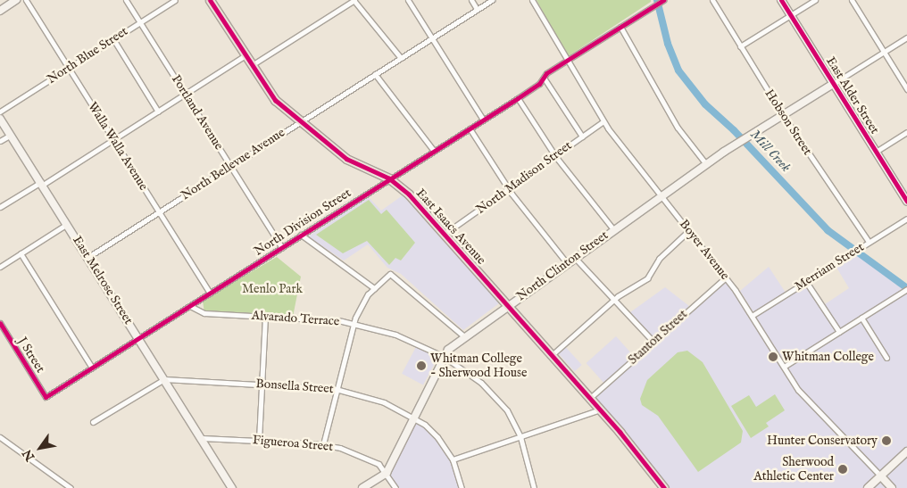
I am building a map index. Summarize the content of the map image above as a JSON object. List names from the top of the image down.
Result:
{
  "streets": {
    "main road": [
      "East Alder Street",
      "East Isaacs Avenue",
      "Boyer Avenue",
      "North Clinton Street",
      "East Melrose Street"
    ],
    "street": [
      "North Blue Street",
      "Portland Avenue",
      "Hobson Street",
      "Walla Walla Avenue",
      "North Bellevue Avenue",
      "North Madison Street",
      "North Division Street",
      "Merriam Street",
      "Alvarado Terrace",
      "Stanton Street",
      "J Street",
      "Bonsella Street",
      "Figueroa Street"
    ]
  },
  "crossings": [
    ["North Blue Street", "Portland Avenue"],
    ["North Blue Street", "Walla Walla Avenue"],
    ["East Alder Street", "North Clinton Street"],
    ["Portland Avenue", "North Bellevue Avenue"],
    ["Portland Avenue", "North Division Street"],
    ["Hobson Street", "North Clinton Street"],
    ["Hobson Street", "Merriam Street"],
    ["Walla Walla Avenue", "North Bellevue Avenue"],
    ["Walla Walla Avenue", "North Division Street"],
    ["North Bellevue Avenue", "East Isaacs Avenue"],
    ["North Bellevue Avenue", "East Melrose Street"],
    ["North Madison Street", "East Isaacs Avenue"],
    ["North Madison Street", "Boyer Avenue"],
    ["North Division Street", "East Isaacs Avenue"],
    ["North Division Street", "Boyer Avenue"],
    ["North Division Street", "East Melrose Street"],
    ["North Division Street", "Alvarado Terrace"],
    ["North Division Street", "J Street"],
    ["East Isaacs Avenue", "North Clinton Street"],
    ["East Isaacs Avenue", "Stanton Street"],
    ["Boyer Avenue", "North Clinton Street"],
    ["Boyer Avenue", "Merriam Street"],
    ["Boyer Avenue", "Stanton Street"],
    ["North Clinton Street", "Alvarado Terrace"],
    ["North Clinton Street", "Bonsella Street"],
    ["North Clinton Street", "Figueroa Street"],
    ["East Melrose Street", "Bonsella Street"],
    ["East Melrose Street", "Figueroa Street"]
  ],
  "water": ["Mill Creek"],
  "parks": ["Menlo Park"],
  "places": [
    "Whitman College",
    "Whitman College - Sherwood House",
    "Hunter Conservatory",
    "Sherwood Athletic Center"
  ],
  "north": "bottom left"
}
